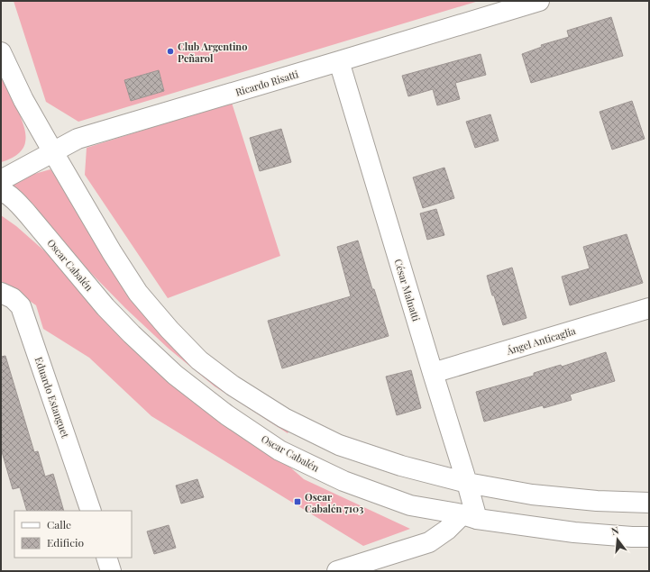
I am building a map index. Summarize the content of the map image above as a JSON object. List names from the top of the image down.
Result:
{
  "streets": {
    "street": [
      "Ricardo Risatti",
      "Oscar Cabalén",
      "César Malnatti",
      "Ángel Anticaglia",
      "Eduardo Estanguet"
    ]
  },
  "crossings": [
    ["Ricardo Risatti", "César Malnatti"],
    ["Oscar Cabalén", "César Malnatti"],
    ["César Malnatti", "Ángel Anticaglia"]
  ],
  "places": {
    "other": ["Club Argentino Peñarol"],
    "transit": ["Oscar Cabalén 7103"]
  },
  "legend": ["Calle", "Edificio"],
  "north": "top"
}
